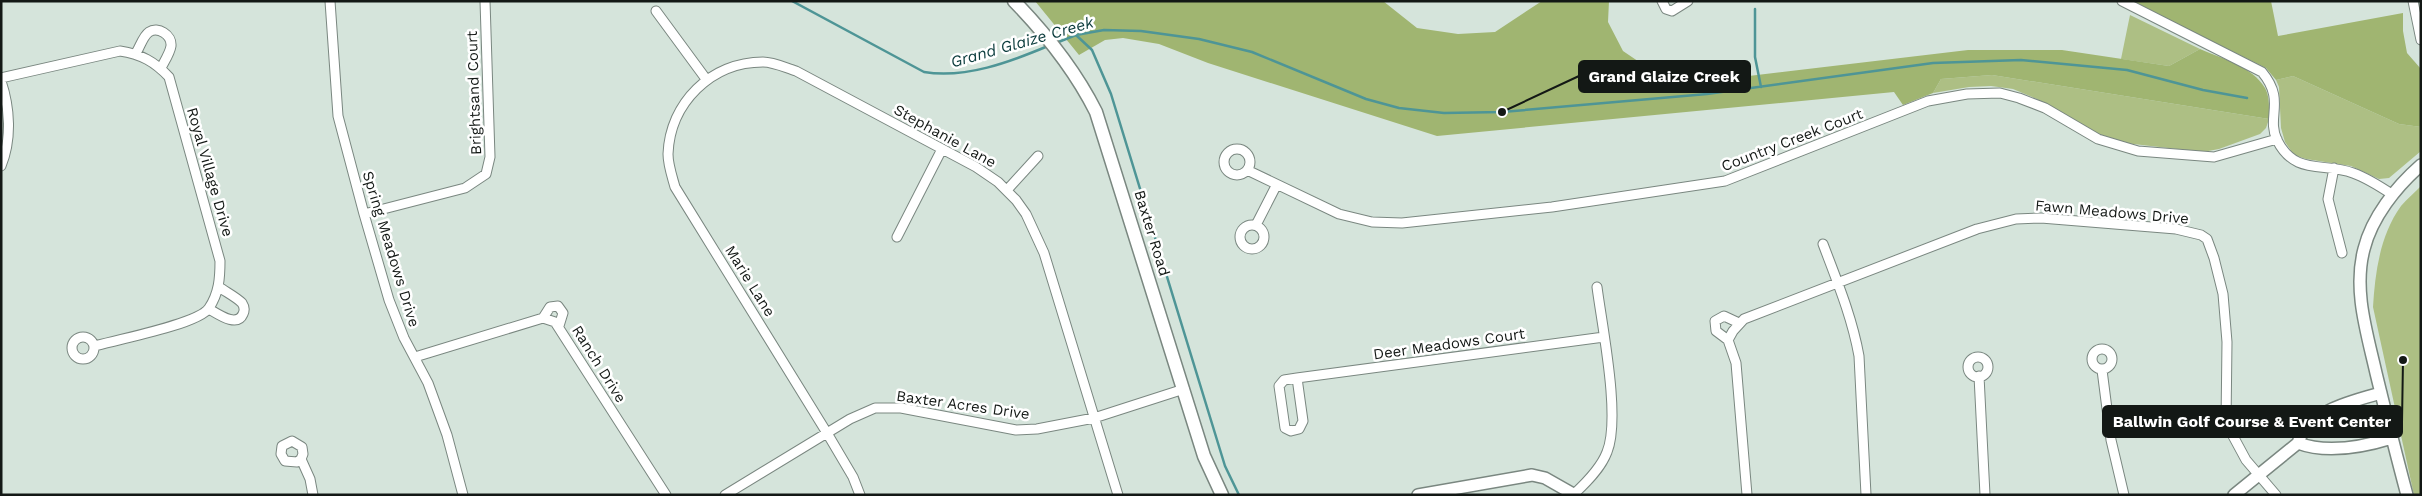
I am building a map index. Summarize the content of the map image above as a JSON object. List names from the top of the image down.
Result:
{
  "streets": {
    "main road": ["Baxter Road"],
    "street": [
      "Brightsand Court",
      "Stephanie Lane",
      "Country Creek Court",
      "Royal Village Drive",
      "Fawn Meadows Drive",
      "Spring Meadows Drive",
      "Marie Lane",
      "Deer Meadows Court",
      "Ranch Drive",
      "Baxter Acres Drive"
    ]
  },
  "crossings": [
    ["Brightsand Court", "Spring Meadows Drive"],
    ["Stephanie Lane", "Marie Lane"],
    ["Stephanie Lane", "Baxter Acres Drive"],
    ["Baxter Road", "Baxter Acres Drive"],
    ["Marie Lane", "Baxter Acres Drive"]
  ],
  "water": ["Grand Glaize Creek"],
  "places": ["Grand Glaize Creek", "Ballwin Golf Course & Event Center"]
}
